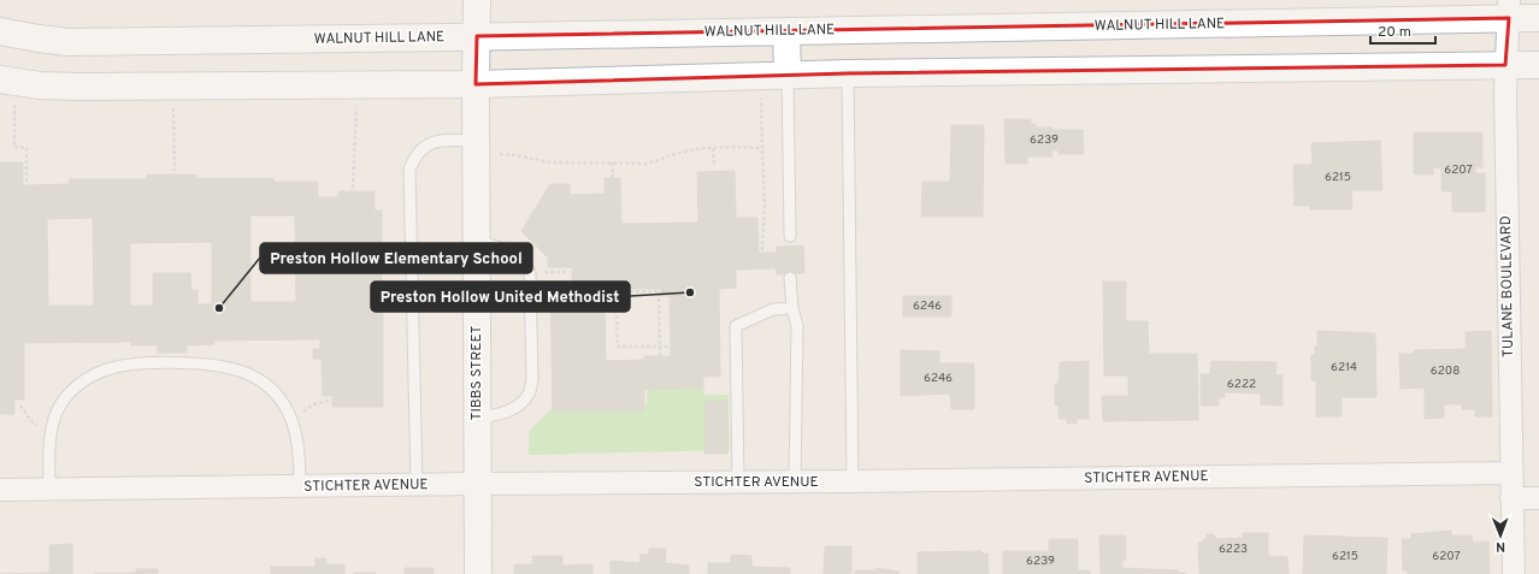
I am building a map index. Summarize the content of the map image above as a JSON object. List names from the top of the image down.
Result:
{
  "streets": {
    "main road": ["WALNUT HILL LANE", "TIBBS STREET"],
    "street": ["TULANE BOULEVARD", "STICHTER AVENUE"]
  },
  "crossings": [
    ["WALNUT HILL LANE", "TULANE BOULEVARD"],
    ["WALNUT HILL LANE", "TIBBS STREET"],
    ["TULANE BOULEVARD", "STICHTER AVENUE"],
    ["TIBBS STREET", "STICHTER AVENUE"]
  ],
  "places": ["Preston Hollow United Methodist", "Preston Hollow Elementary School"],
  "house_numbers": [
    "6239",
    "6207",
    "6215",
    "6246",
    "6214",
    "6208",
    "6246",
    "6222",
    "6223",
    "6215",
    "6207",
    "6239"
  ],
  "scale_bar": "20 m",
  "north": "bottom"
}
